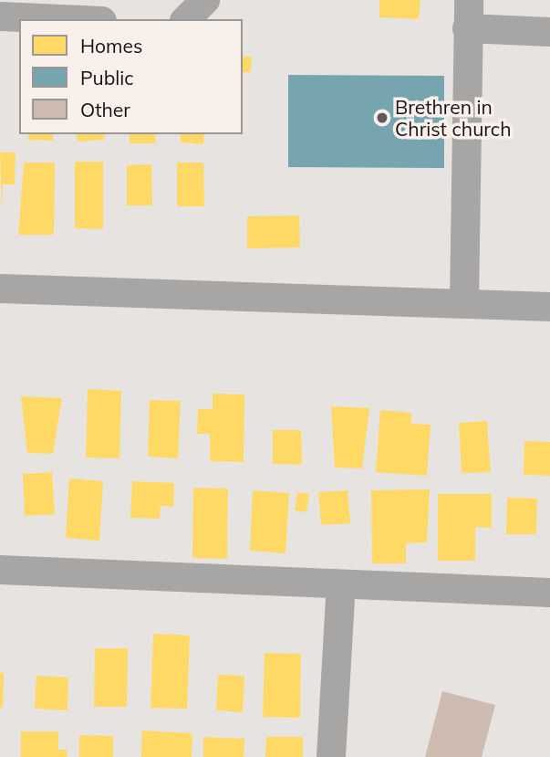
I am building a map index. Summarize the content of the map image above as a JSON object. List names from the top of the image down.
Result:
{
  "places": ["Brethren in Christ church"],
  "legend": ["Homes", "Public", "Other"]
}
